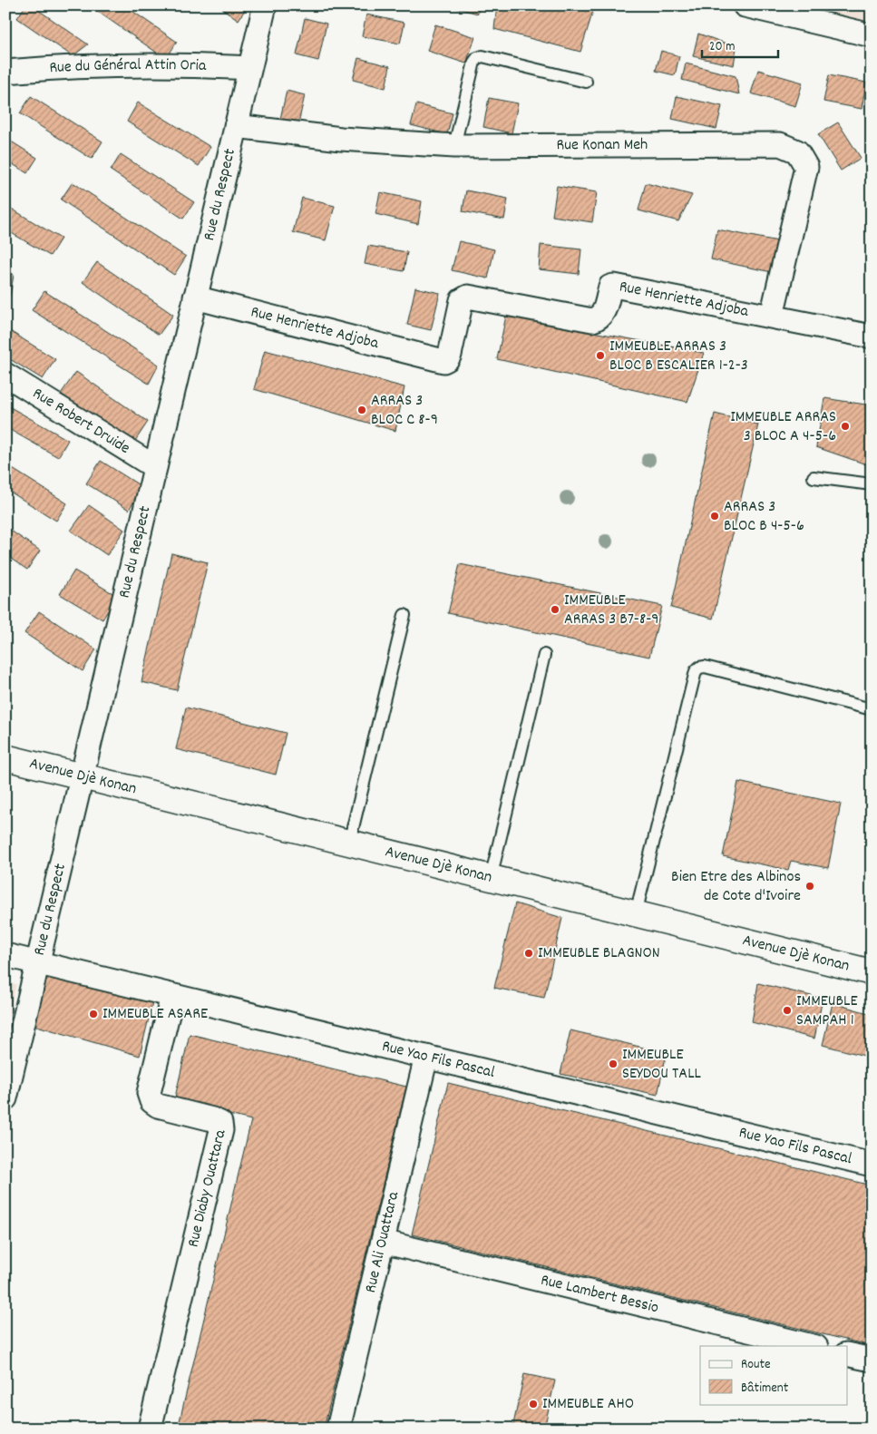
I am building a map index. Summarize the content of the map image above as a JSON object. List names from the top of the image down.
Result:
{
  "streets": {
    "street": [
      "Rue du Général Attin Oria",
      "Rue Konan Meh",
      "Rue du Respect",
      "Rue Henriette Adjoba",
      "Rue Robert Druide",
      "Avenue Djè Konan",
      "Rue Yao Fils Pascal",
      "Rue Diaby Ouattara",
      "Rue Ali Ouattara",
      "Rue Lambert Bessio"
    ]
  },
  "crossings": [
    ["Rue du Général Attin Oria", "Rue du Respect"],
    ["Rue Konan Meh", "Rue du Respect"],
    ["Rue Konan Meh", "Rue Henriette Adjoba"],
    ["Rue du Respect", "Rue Henriette Adjoba"],
    ["Rue du Respect", "Rue Robert Druide"],
    ["Rue du Respect", "Avenue Djè Konan"],
    ["Rue du Respect", "Rue Yao Fils Pascal"],
    ["Rue Yao Fils Pascal", "Rue Diaby Ouattara"],
    ["Rue Yao Fils Pascal", "Rue Ali Ouattara"],
    ["Rue Ali Ouattara", "Rue Lambert Bessio"]
  ],
  "places": [
    "IMMEUBLE ARRAS 3 BLOC B ESCALIER 1-2-3",
    "ARRAS 3 BLOC C 8-9",
    "IMMEUBLE ARRAS 3 BLOC A 4-5-6",
    "ARRAS 3 BLOC B 4-5-6",
    "IMMEUBLE ARRAS 3 B7-8-9",
    "Bien Etre des Albinos de Cote d'Ivoire",
    "IMMEUBLE BLAGNON",
    "IMMEUBLE SAMPAH 1",
    "IMMEUBLE ASARE",
    "IMMEUBLE SEYDOU TALL",
    "IMMEUBLE AHO"
  ],
  "legend": ["Route", "Bâtiment"],
  "scale_bar": "20 m"
}
